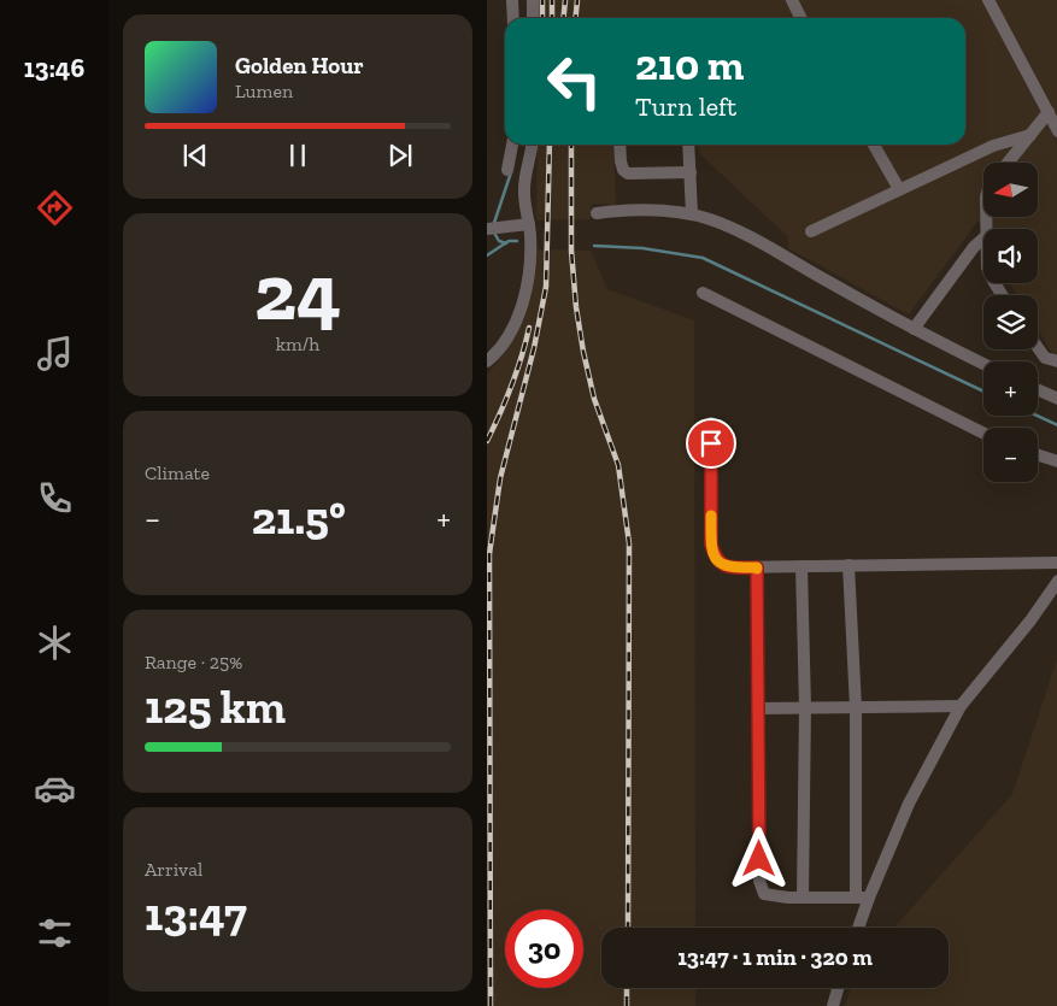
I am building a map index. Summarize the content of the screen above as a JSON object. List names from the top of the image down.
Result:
{
  "north": "left",
  "page": {
    "tabs": "13:46",
    "turn": ["210 m", "Turn left"],
    "song": ["Golden Hour", "Lumen"],
    "map_buttons": ["+", "−"],
    "tile": [
      ["24", "km/h"],
      "Climate",
      ["Range · 25%", "125 km"],
      ["Arrival", "13:47"]
    ],
    "heat": ["−", "21.5°", "+"],
    "limit": "30",
    "trip": "13:47 · 1 min · 320 m"
  }
}
